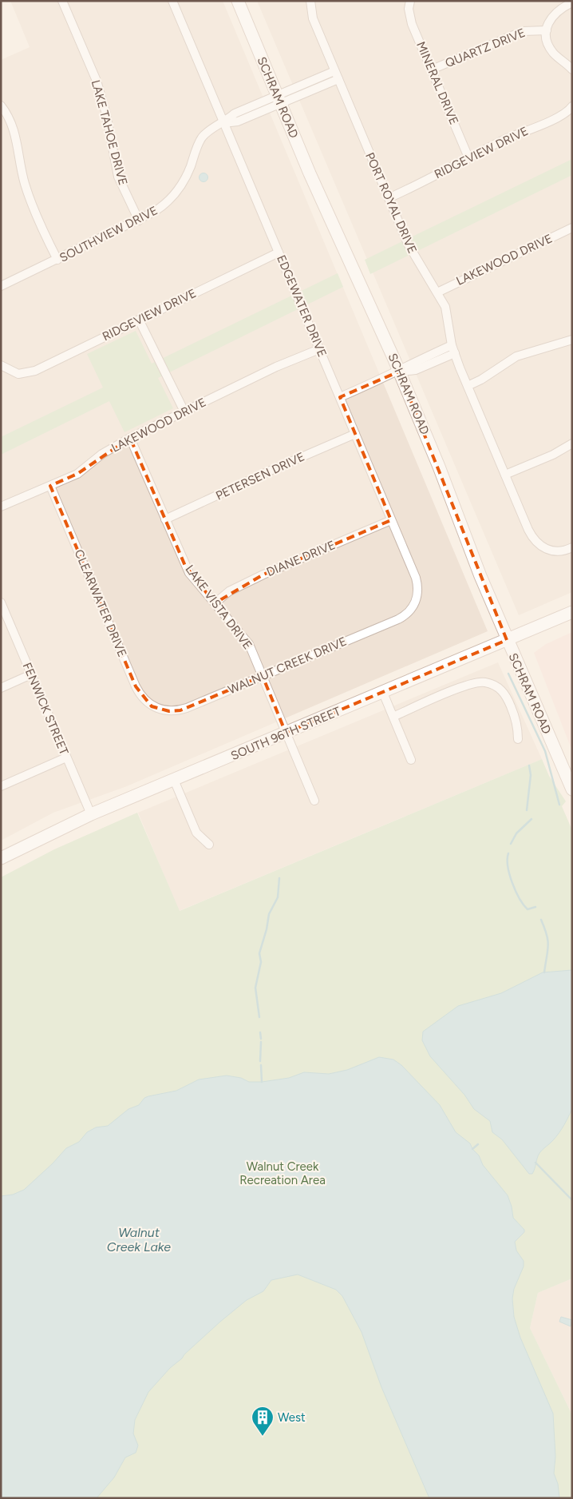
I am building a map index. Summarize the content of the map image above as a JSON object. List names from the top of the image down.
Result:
{
  "streets": {
    "main road": ["SCHRAM ROAD", "SOUTH 96TH STREET"],
    "street": [
      "QUARTZ DRIVE",
      "MINERAL DRIVE",
      "LAKE TAHOE DRIVE",
      "RIDGEVIEW DRIVE",
      "PORT ROYAL DRIVE",
      "SOUTHVIEW DRIVE",
      "LAKEWOOD DRIVE",
      "EDGEWATER DRIVE",
      "PETERSEN DRIVE",
      "DIANE DRIVE",
      "CLEARWATER DRIVE",
      "LAKE VISTA DRIVE",
      "WALNUT CREEK DRIVE",
      "FENWICK STREET"
    ]
  },
  "crossings": [
    ["QUARTZ DRIVE", "MINERAL DRIVE"],
    ["MINERAL DRIVE", "RIDGEVIEW DRIVE"],
    ["SCHRAM ROAD", "SOUTHVIEW DRIVE"],
    ["SCHRAM ROAD", "SOUTH 96TH STREET"],
    ["LAKE TAHOE DRIVE", "SOUTHVIEW DRIVE"],
    ["RIDGEVIEW DRIVE", "PORT ROYAL DRIVE"],
    ["RIDGEVIEW DRIVE", "EDGEWATER DRIVE"],
    ["PORT ROYAL DRIVE", "SOUTHVIEW DRIVE"],
    ["PORT ROYAL DRIVE", "LAKEWOOD DRIVE"],
    ["SOUTHVIEW DRIVE", "EDGEWATER DRIVE"],
    ["LAKEWOOD DRIVE", "EDGEWATER DRIVE"],
    ["LAKEWOOD DRIVE", "CLEARWATER DRIVE"],
    ["LAKEWOOD DRIVE", "LAKE VISTA DRIVE"],
    ["EDGEWATER DRIVE", "PETERSEN DRIVE"],
    ["EDGEWATER DRIVE", "DIANE DRIVE"],
    ["EDGEWATER DRIVE", "WALNUT CREEK DRIVE"],
    ["PETERSEN DRIVE", "LAKE VISTA DRIVE"],
    ["DIANE DRIVE", "LAKE VISTA DRIVE"],
    ["CLEARWATER DRIVE", "WALNUT CREEK DRIVE"],
    ["LAKE VISTA DRIVE", "WALNUT CREEK DRIVE"],
    ["LAKE VISTA DRIVE", "SOUTH 96TH STREET"],
    ["FENWICK STREET", "SOUTH 96TH STREET"]
  ],
  "water": ["Walnut Creek Lake"],
  "parks": ["Walnut Creek Recreation Area"],
  "places": {
    "building": ["West"]
  }
}
